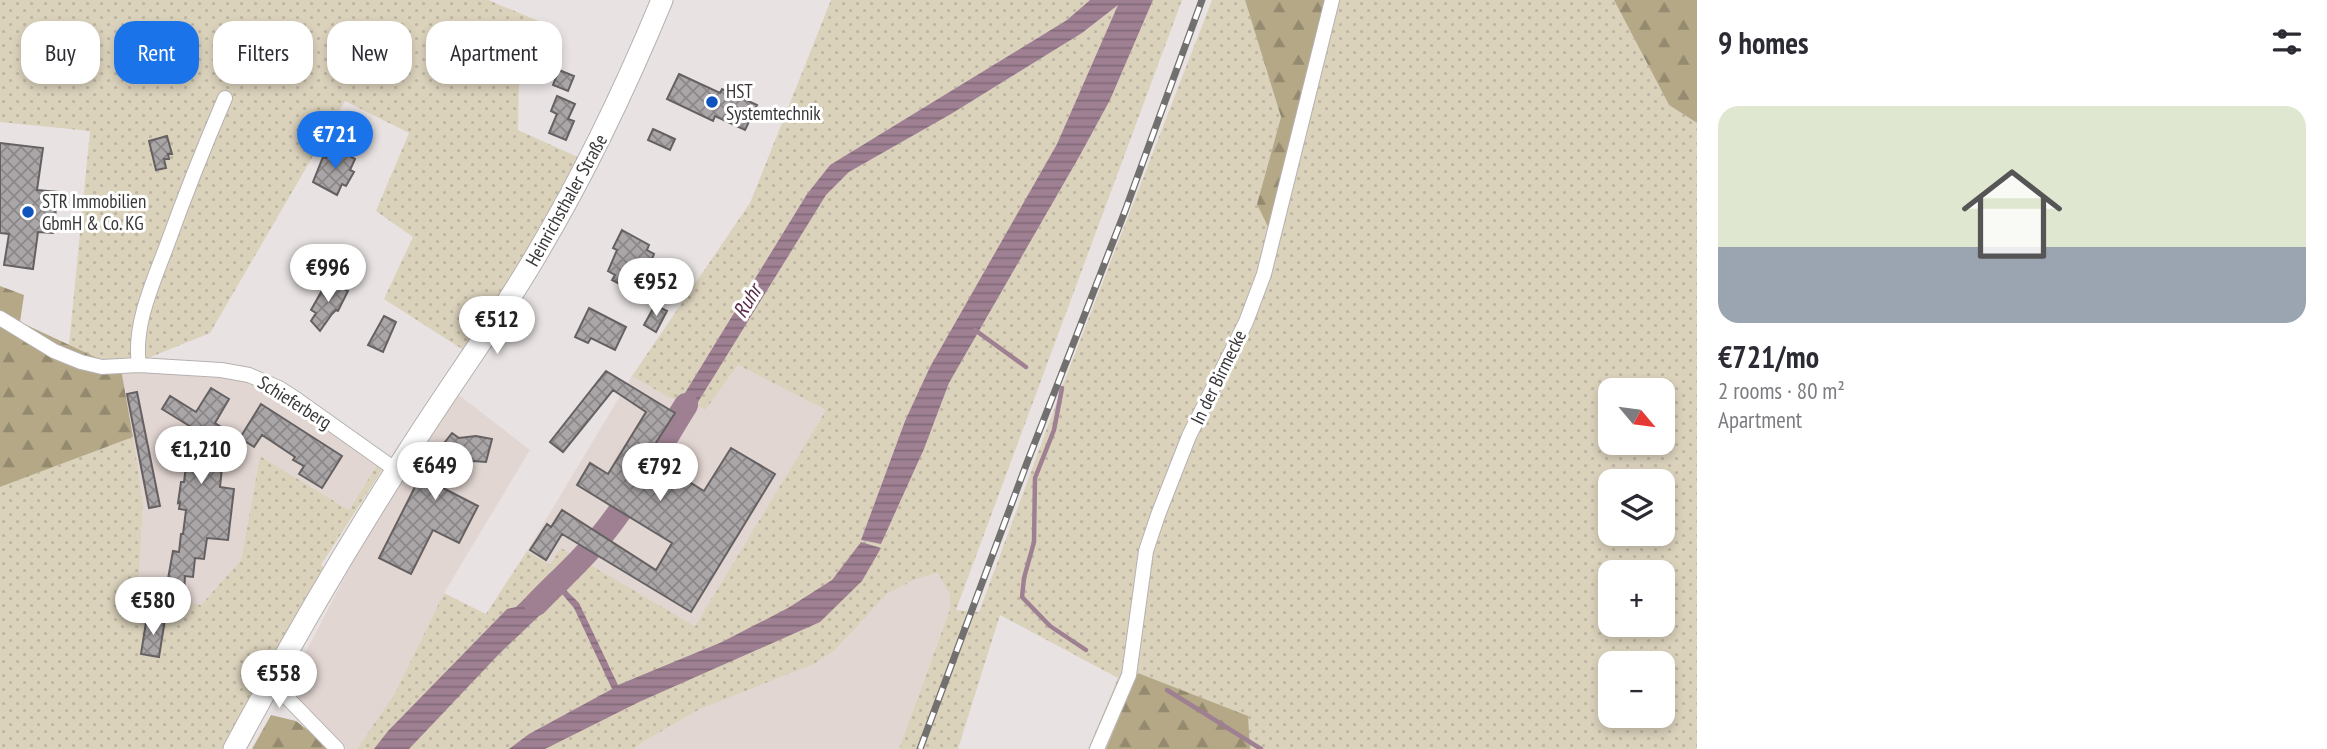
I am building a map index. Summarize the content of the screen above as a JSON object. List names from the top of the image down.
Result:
{
  "streets": {
    "main road": ["Heinrichsthaler Straße"],
    "street": ["In der Birmecke", "Schieferberg"]
  },
  "crossings": [
    ["Heinrichsthaler Straße", "Schieferberg"]
  ],
  "water": ["Ruhr"],
  "places": ["HST Systemtechnik", "STR Immobilien GbmH & Co. KG"],
  "north": "bottom right",
  "page": {
    "heading": "9 homes",
    "chip": [
      "Buy",
      "Rent",
      "Filters",
      "New",
      "Apartment"
    ],
    "list": [
      {
        "name": "€721/mo",
        "note": "2 rooms · 80 m² · Apartment"
      }
    ],
    "price": [
      "€721",
      "€996",
      "€952",
      "€512",
      "€1,210",
      "€649",
      "€792",
      "€580",
      "€558"
    ],
    "map_buttons": ["+", "−"]
  }
}
